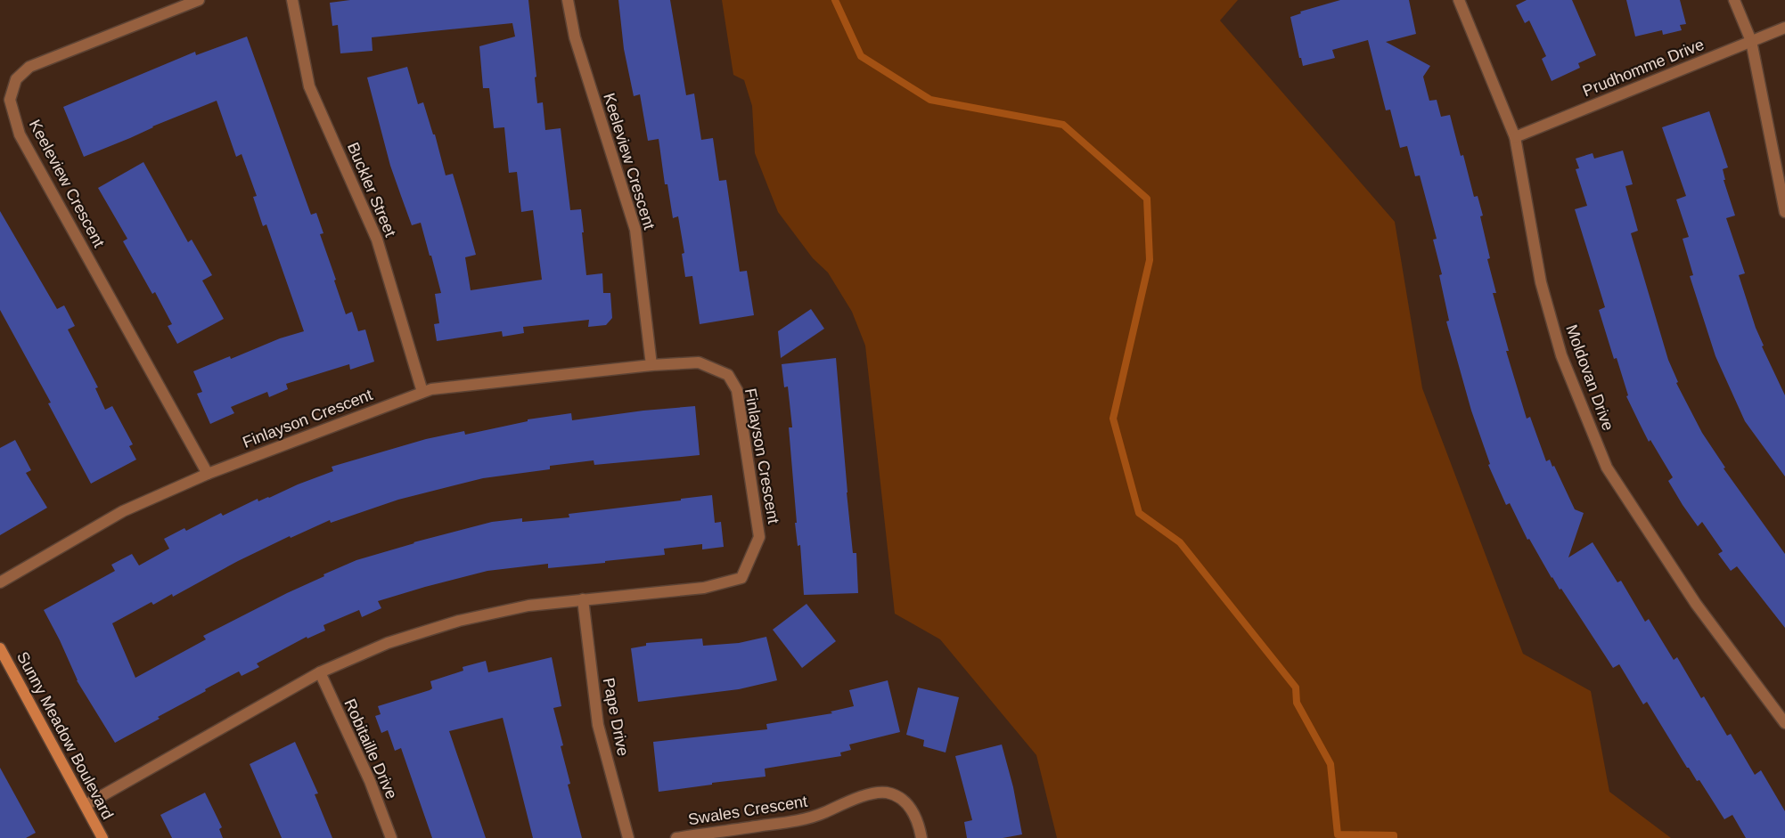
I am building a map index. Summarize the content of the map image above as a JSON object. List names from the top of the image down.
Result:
{
  "streets": {
    "street": [
      "Prudhomme Drive",
      "Keeleview Crescent",
      "Buckler Street",
      "Moldovan Drive",
      "Finlayson Crescent",
      "Pape Drive",
      "Sunny Meadow Boulevard",
      "Robitaille Drive",
      "Swales Crescent"
    ]
  },
  "crossings": [
    ["Prudhomme Drive", "Moldovan Drive"],
    ["Keeleview Crescent", "Finlayson Crescent"],
    ["Buckler Street", "Finlayson Crescent"],
    ["Finlayson Crescent", "Pape Drive"],
    ["Finlayson Crescent", "Sunny Meadow Boulevard"],
    ["Finlayson Crescent", "Robitaille Drive"]
  ]
}
